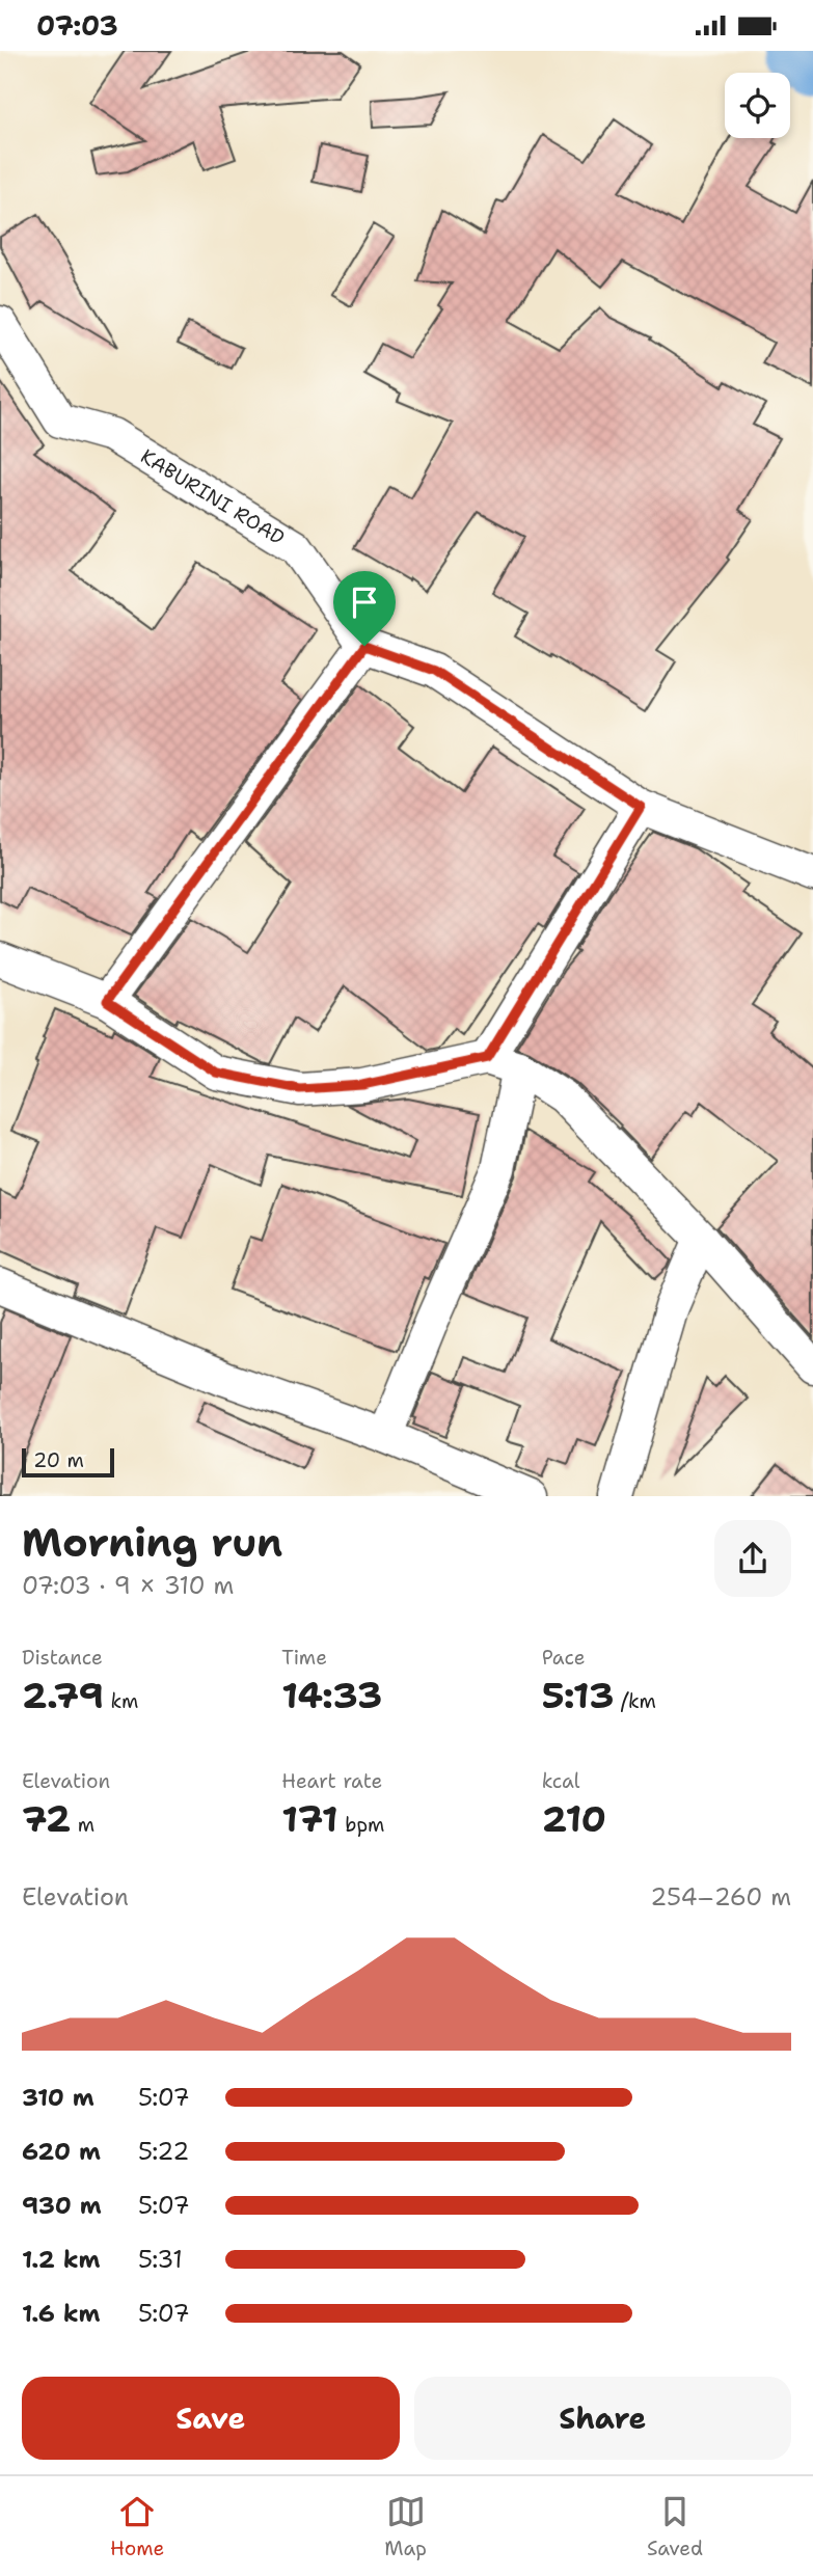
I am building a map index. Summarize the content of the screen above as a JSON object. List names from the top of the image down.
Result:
{
  "streets": {
    "street": ["KABURINI ROAD"]
  },
  "scale_bar": "20 m",
  "page": {
    "status": "07:03",
    "scale": "20 m",
    "heading": ["Morning run", "07:03 · 9 × 310 m"],
    "stats": [
      ["Distance", "2.79 km"],
      ["Time", "14:33"],
      ["Pace", "5:13 /km"],
      ["Elevation", "72 m"],
      ["Heart rate", "171 bpm"],
      ["kcal", "210"]
    ],
    "chart": ["Elevation", "254–260 m"],
    "list": [
      {
        "name": "310 m",
        "note": "5:07"
      },
      {
        "name": "620 m",
        "note": "5:22"
      },
      {
        "name": "930 m",
        "note": "5:07"
      },
      {
        "name": "1.2 km",
        "note": "5:31"
      },
      {
        "name": "1.6 km",
        "note": "5:07"
      }
    ],
    "buttons": ["Save", "Share"],
    "tabs": ["Home", "Map", "Saved"]
  }
}
